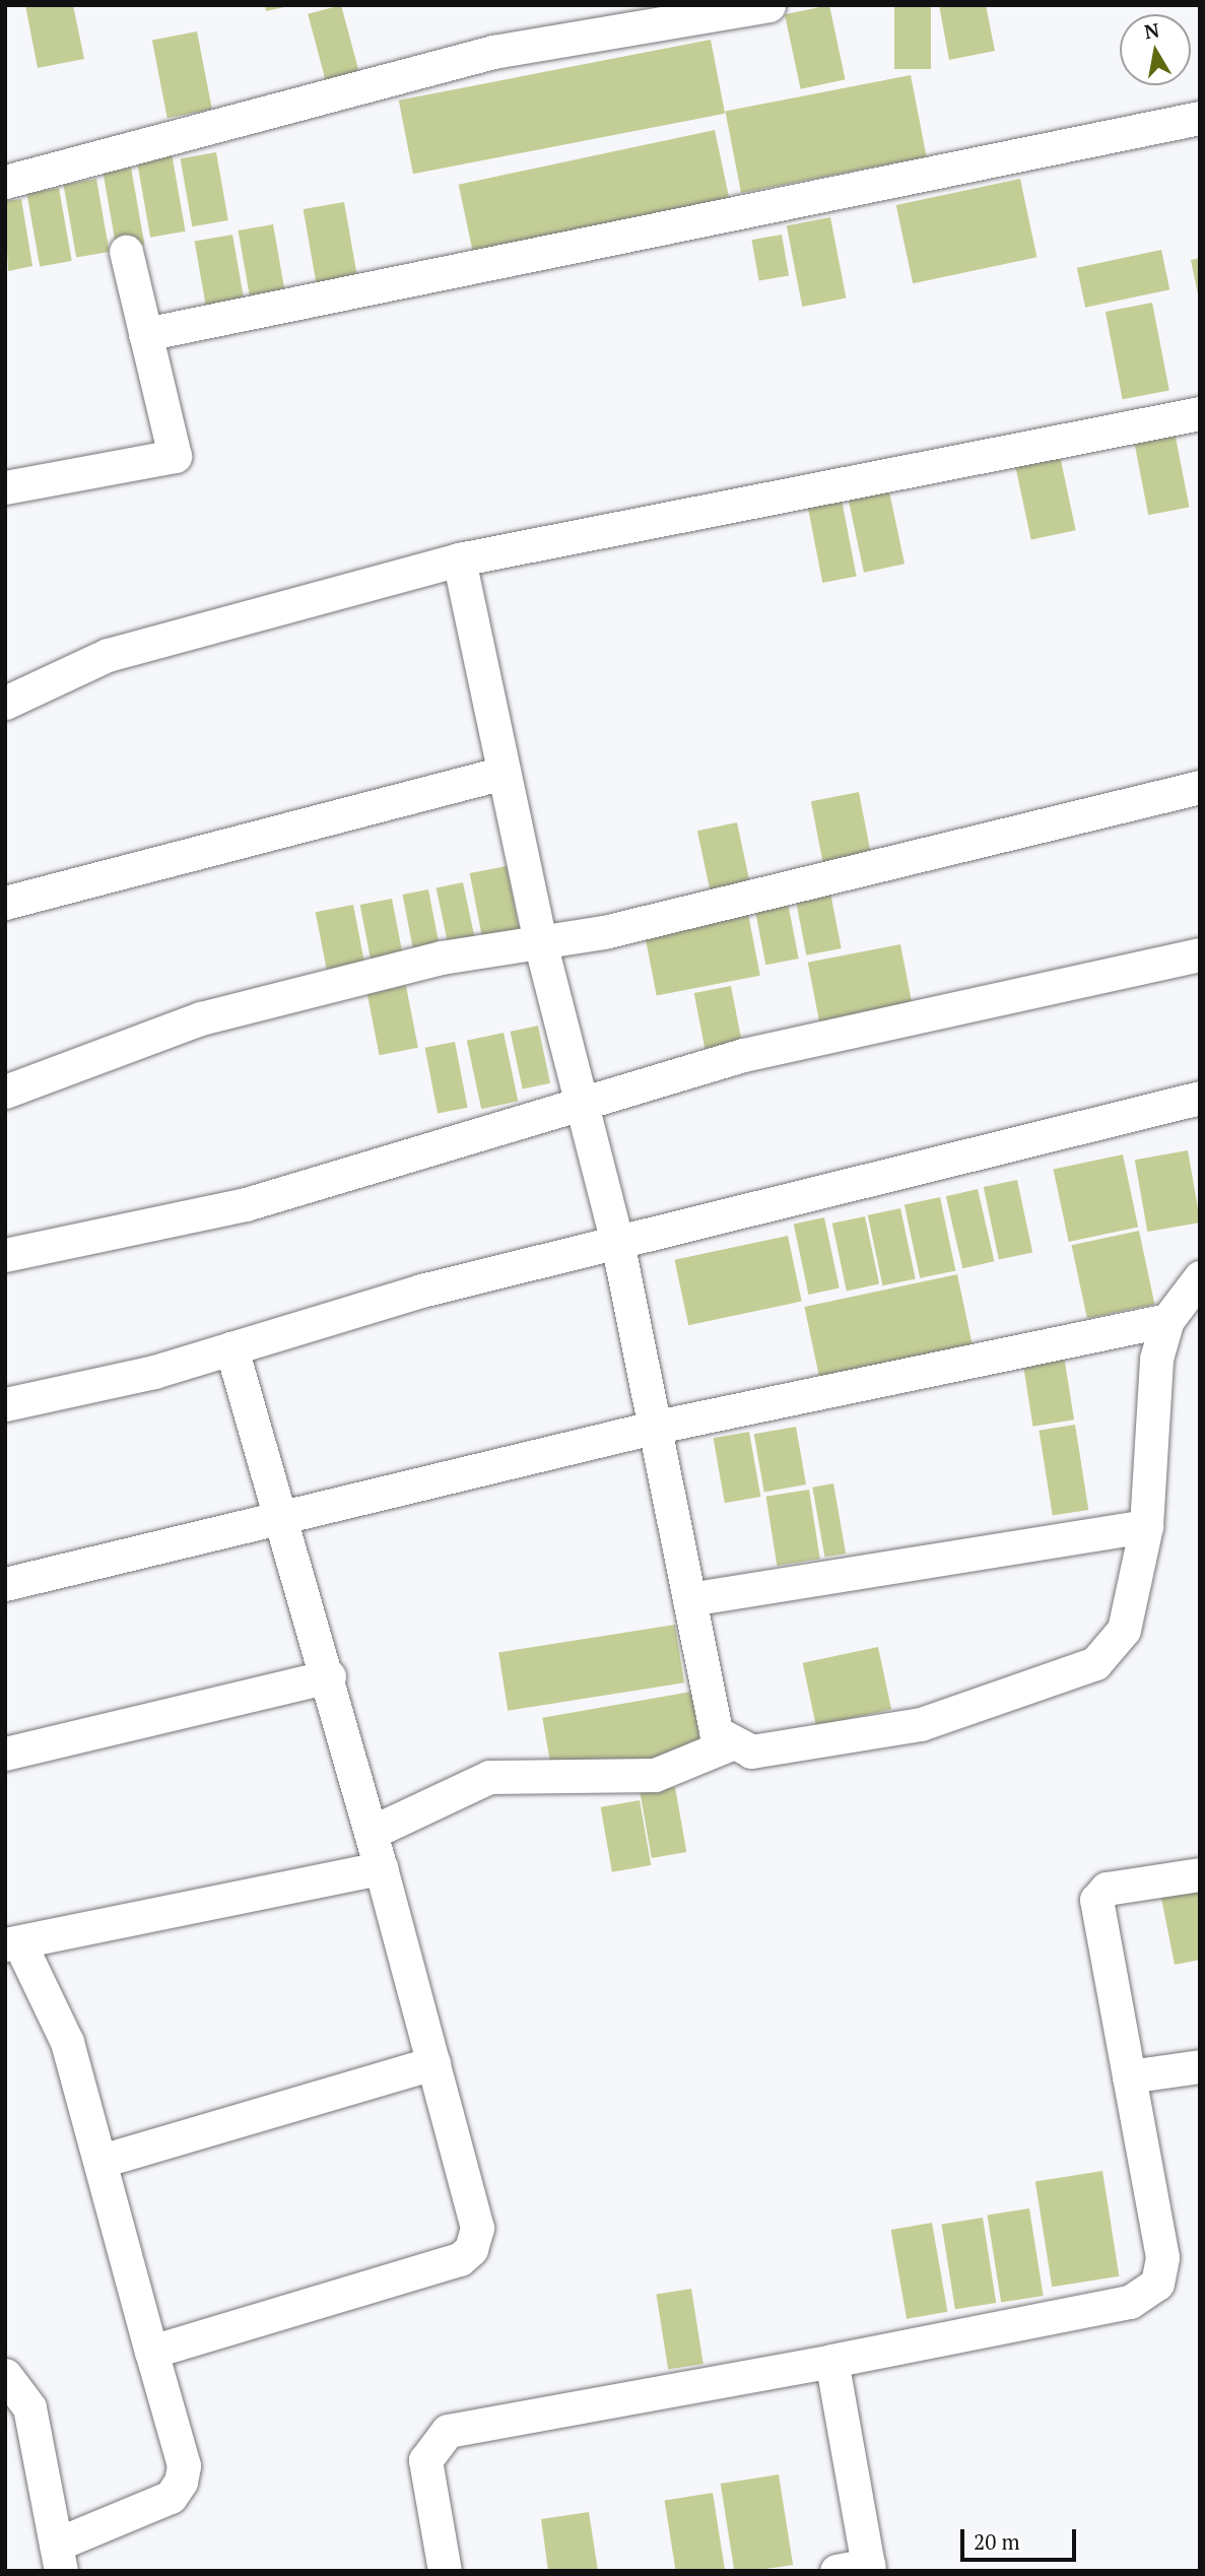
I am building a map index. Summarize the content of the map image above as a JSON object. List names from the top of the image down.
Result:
{
  "scale_bar": "20 m",
  "north": "top"
}
